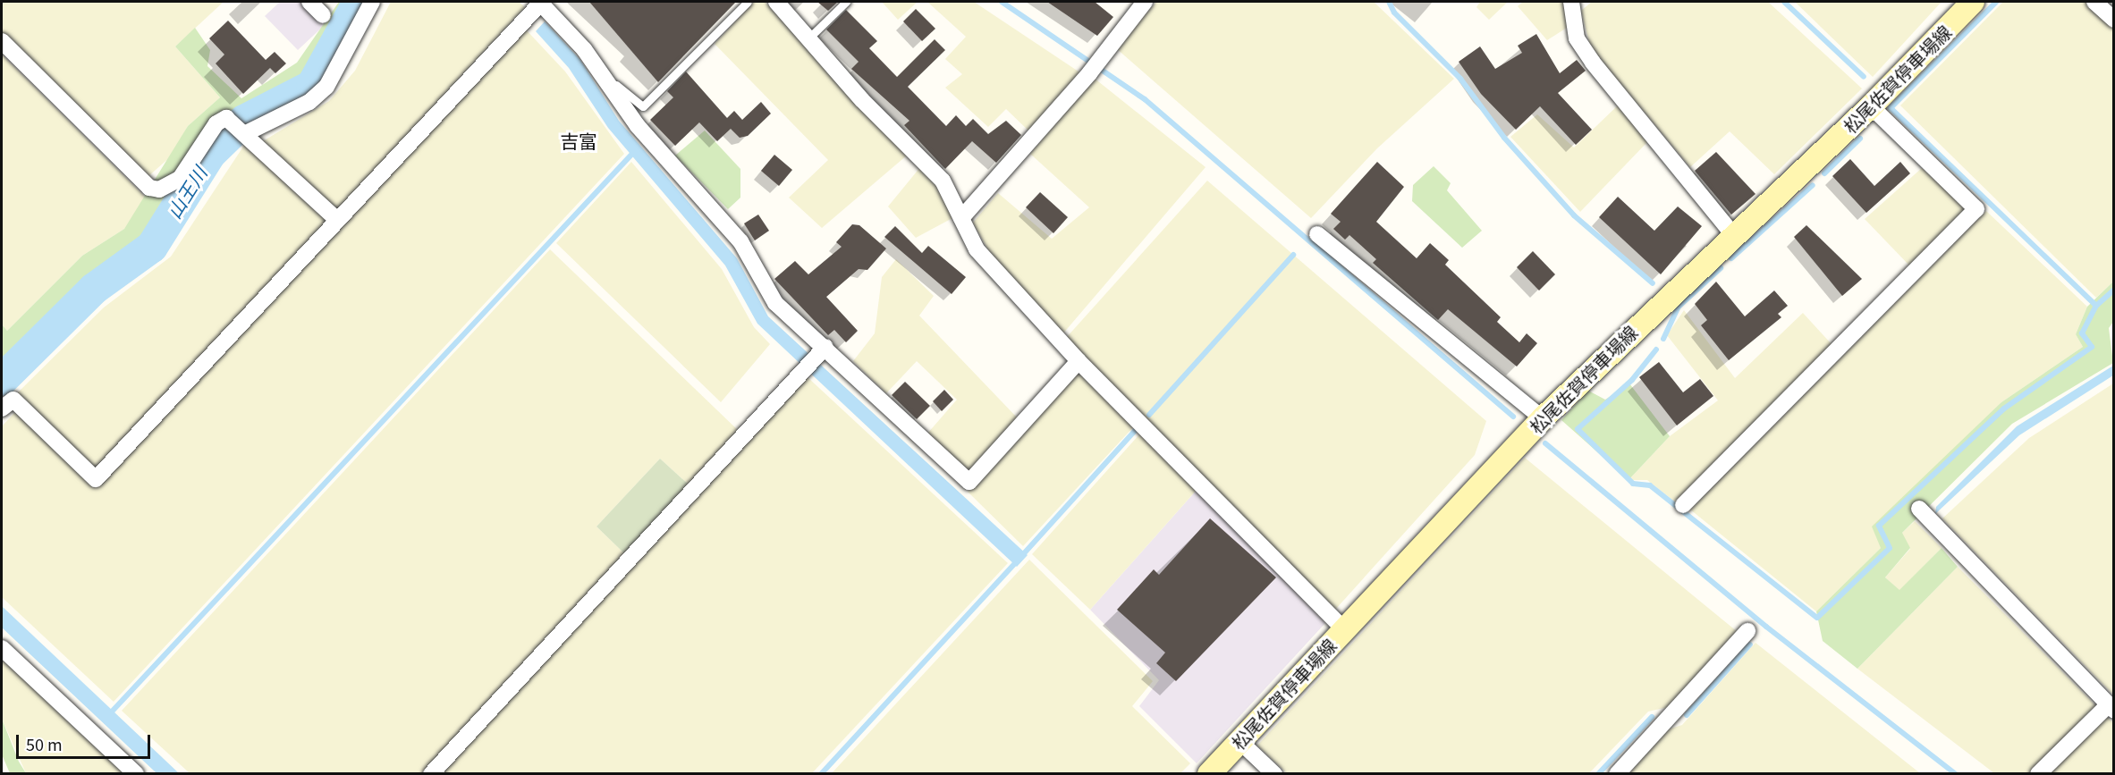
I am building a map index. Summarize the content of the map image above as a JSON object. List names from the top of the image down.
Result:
{
  "streets": {
    "main road": ["松尾佐賀停車場線"]
  },
  "districts": ["吉富"],
  "water": ["山王川"],
  "scale_bar": "50 m"
}
